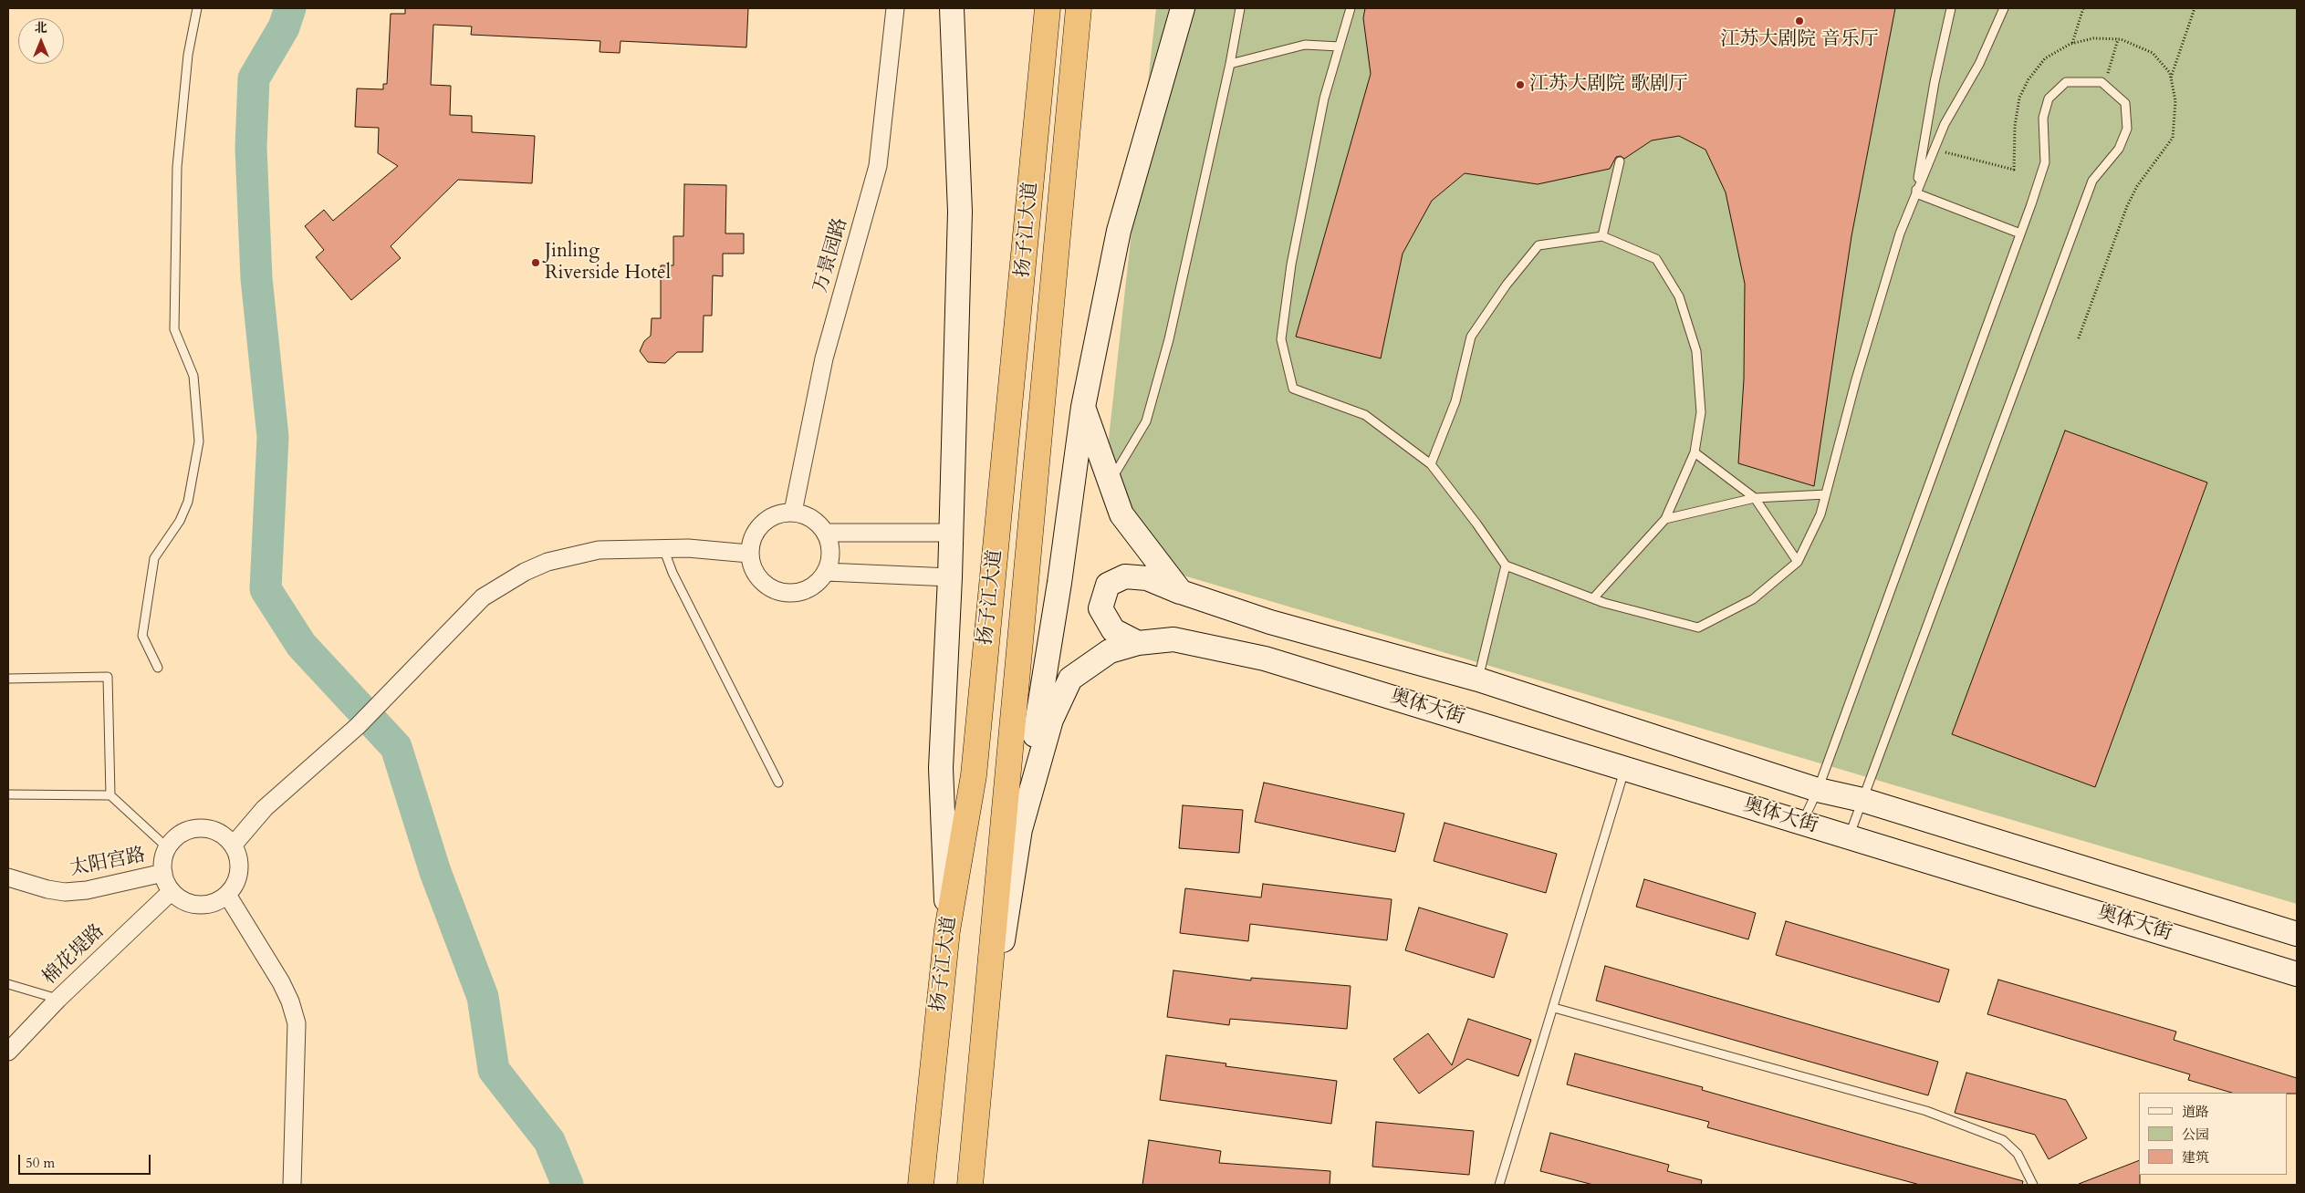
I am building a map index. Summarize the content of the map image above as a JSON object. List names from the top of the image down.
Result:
{
  "streets": {
    "highway": ["扬子江大道"],
    "street": [
      "万景园路",
      "奥体大街",
      "太阳宫路",
      "棉花堤路"
    ]
  },
  "crossings": [
    ["太阳宫路", "棉花堤路"]
  ],
  "places": ["江苏大剧院 音乐厅", "江苏大剧院 歌剧厅", "Jinling Riverside Hotel"],
  "legend": ["道路", "公园", "建筑"],
  "scale_bar": "50 m",
  "north": "top"
}
